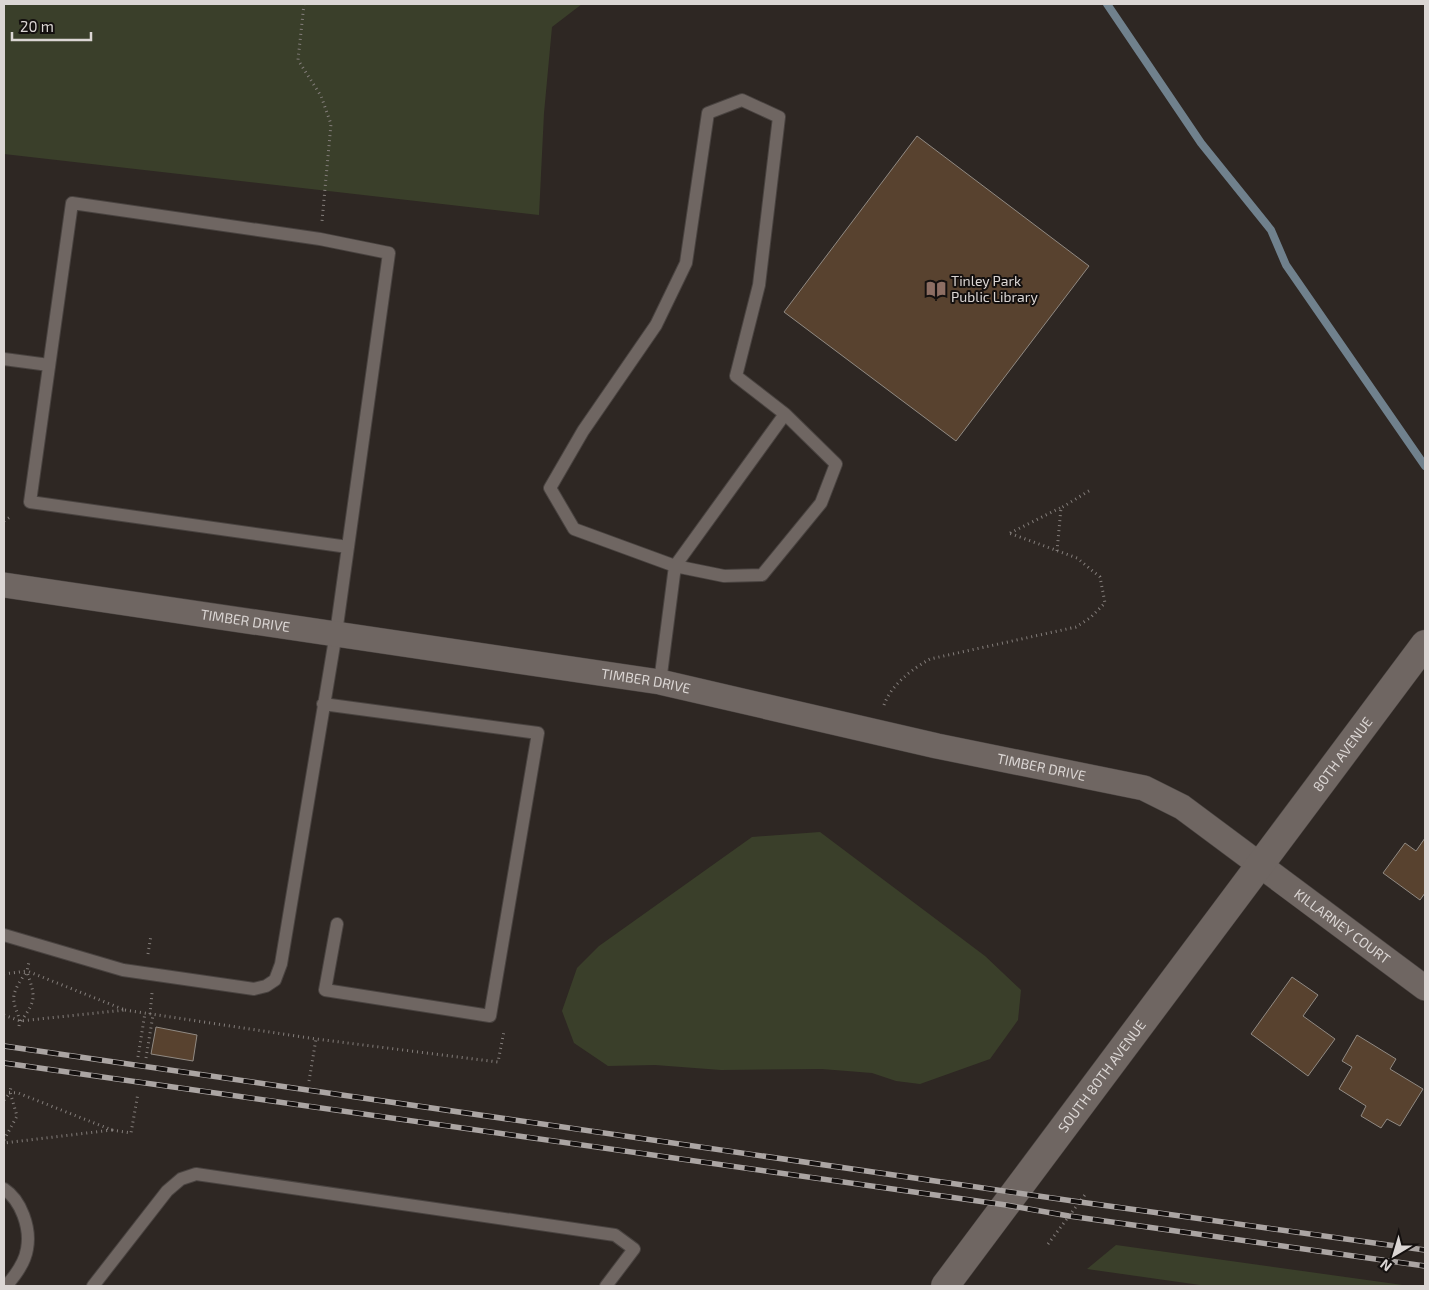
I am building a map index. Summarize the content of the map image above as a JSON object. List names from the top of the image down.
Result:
{
  "streets": {
    "street": [
      "TIMBER DRIVE",
      "80TH AVENUE",
      "KILLARNEY COURT",
      "SOUTH 80TH AVENUE"
    ]
  },
  "crossings": [
    ["TIMBER DRIVE", "80TH AVENUE"],
    ["TIMBER DRIVE", "KILLARNEY COURT"],
    ["TIMBER DRIVE", "SOUTH 80TH AVENUE"],
    ["80TH AVENUE", "KILLARNEY COURT"],
    ["80TH AVENUE", "SOUTH 80TH AVENUE"],
    ["KILLARNEY COURT", "SOUTH 80TH AVENUE"]
  ],
  "places": {
    "library": ["Tinley Park Public Library"]
  },
  "scale_bar": "20 m",
  "north": "bottom left"
}
